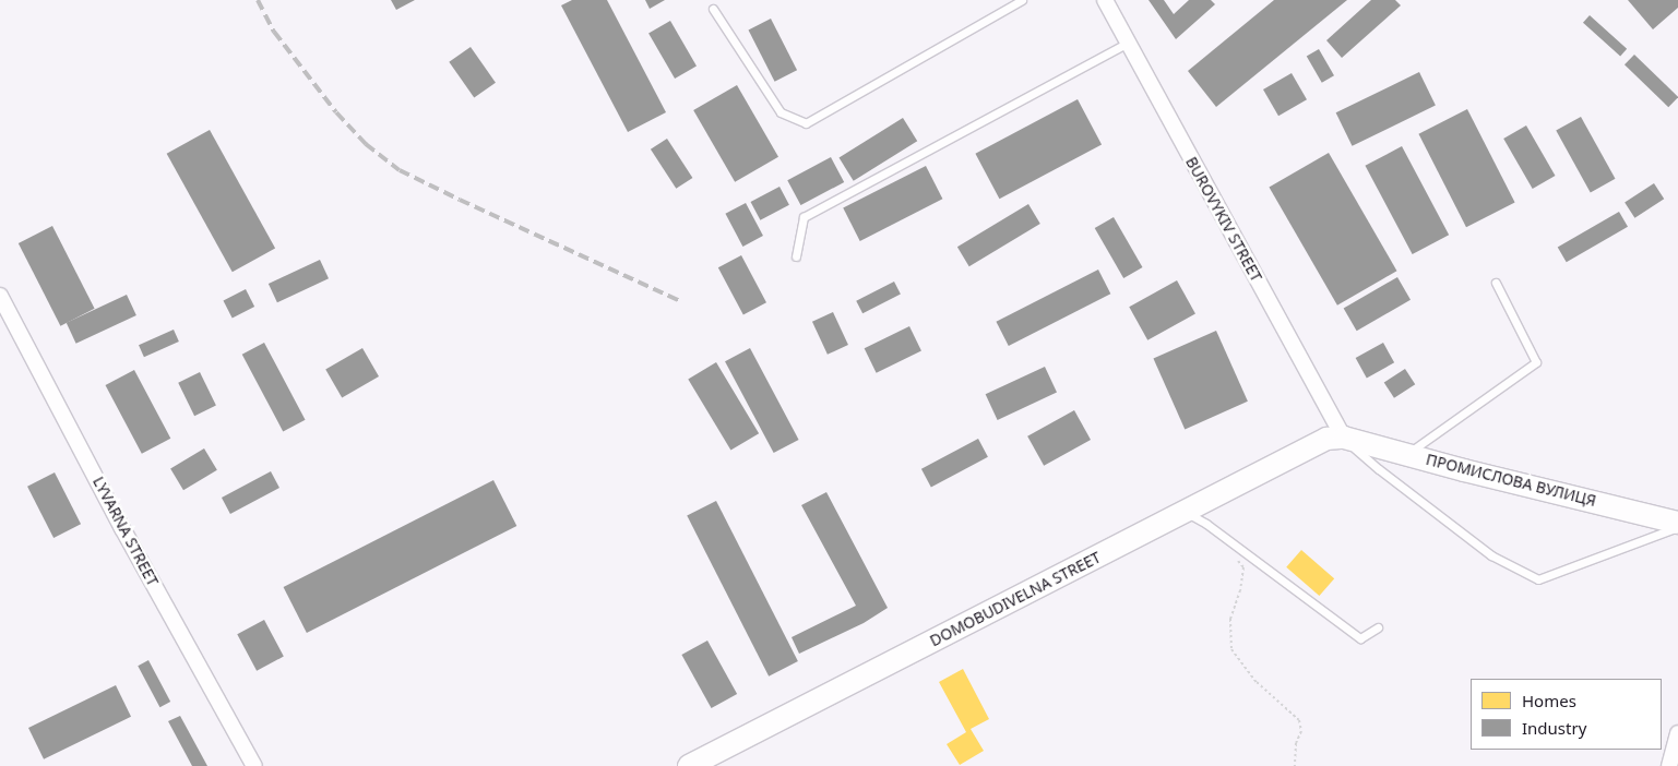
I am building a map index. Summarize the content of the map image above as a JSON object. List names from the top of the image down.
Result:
{
  "streets": {
    "street": [
      "BUROVYKIV STREET",
      "ПРОМИСЛОВА ВУЛИЦЯ",
      "LYVARNA STREET",
      "DOMOBUDIVELNA STREET"
    ]
  },
  "crossings": [
    ["BUROVYKIV STREET", "ПРОМИСЛОВА ВУЛИЦЯ"],
    ["BUROVYKIV STREET", "DOMOBUDIVELNA STREET"],
    ["ПРОМИСЛОВА ВУЛИЦЯ", "DOMOBUDIVELNA STREET"]
  ],
  "legend": ["Homes", "Industry"]
}
